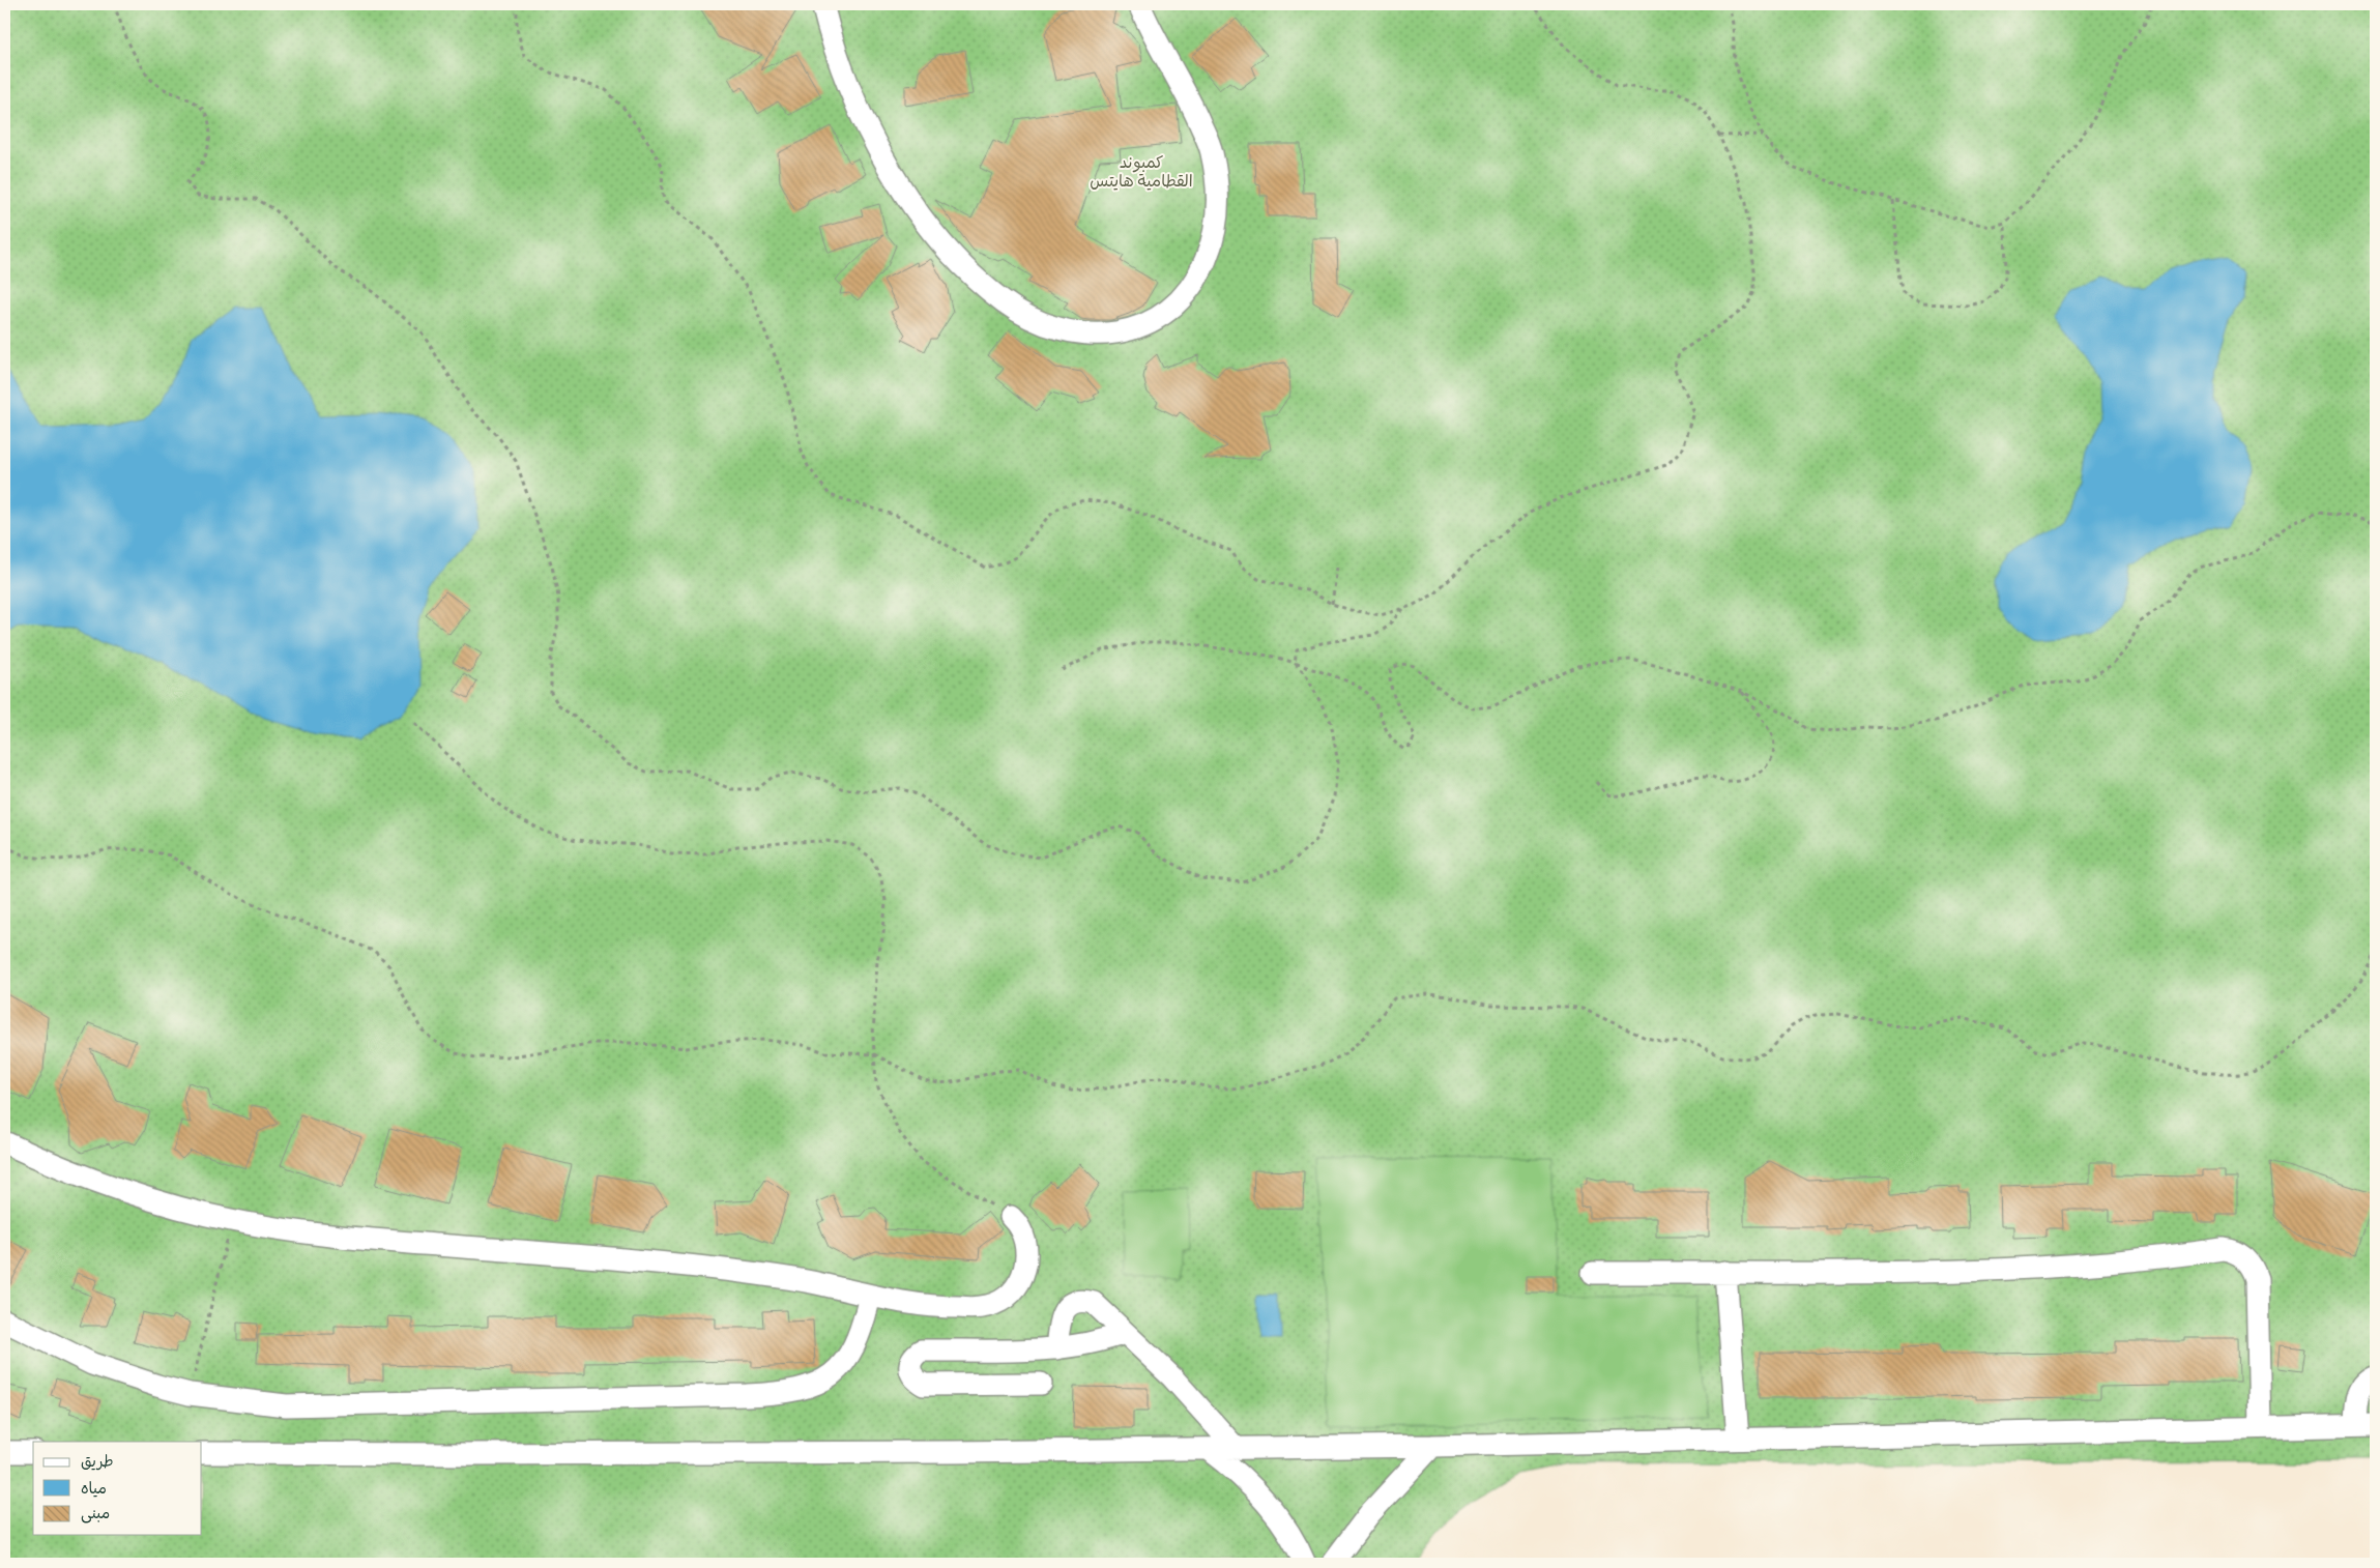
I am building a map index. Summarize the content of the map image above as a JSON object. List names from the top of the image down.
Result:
{
  "districts": ["كمبوند القطامية هايتس"],
  "legend": ["طريق", "مياه", "مبنى"]
}
